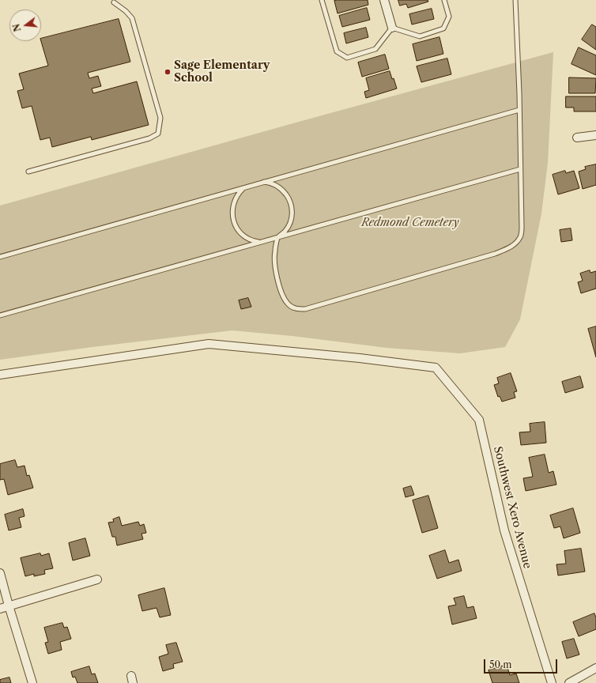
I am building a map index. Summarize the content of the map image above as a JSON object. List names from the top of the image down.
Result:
{
  "streets": {
    "street": ["Southwest Xero Avenue"]
  },
  "parks": ["Redmond Cemetery"],
  "places": ["Sage Elementary School"],
  "scale_bar": "50 m",
  "north": "left"
}
